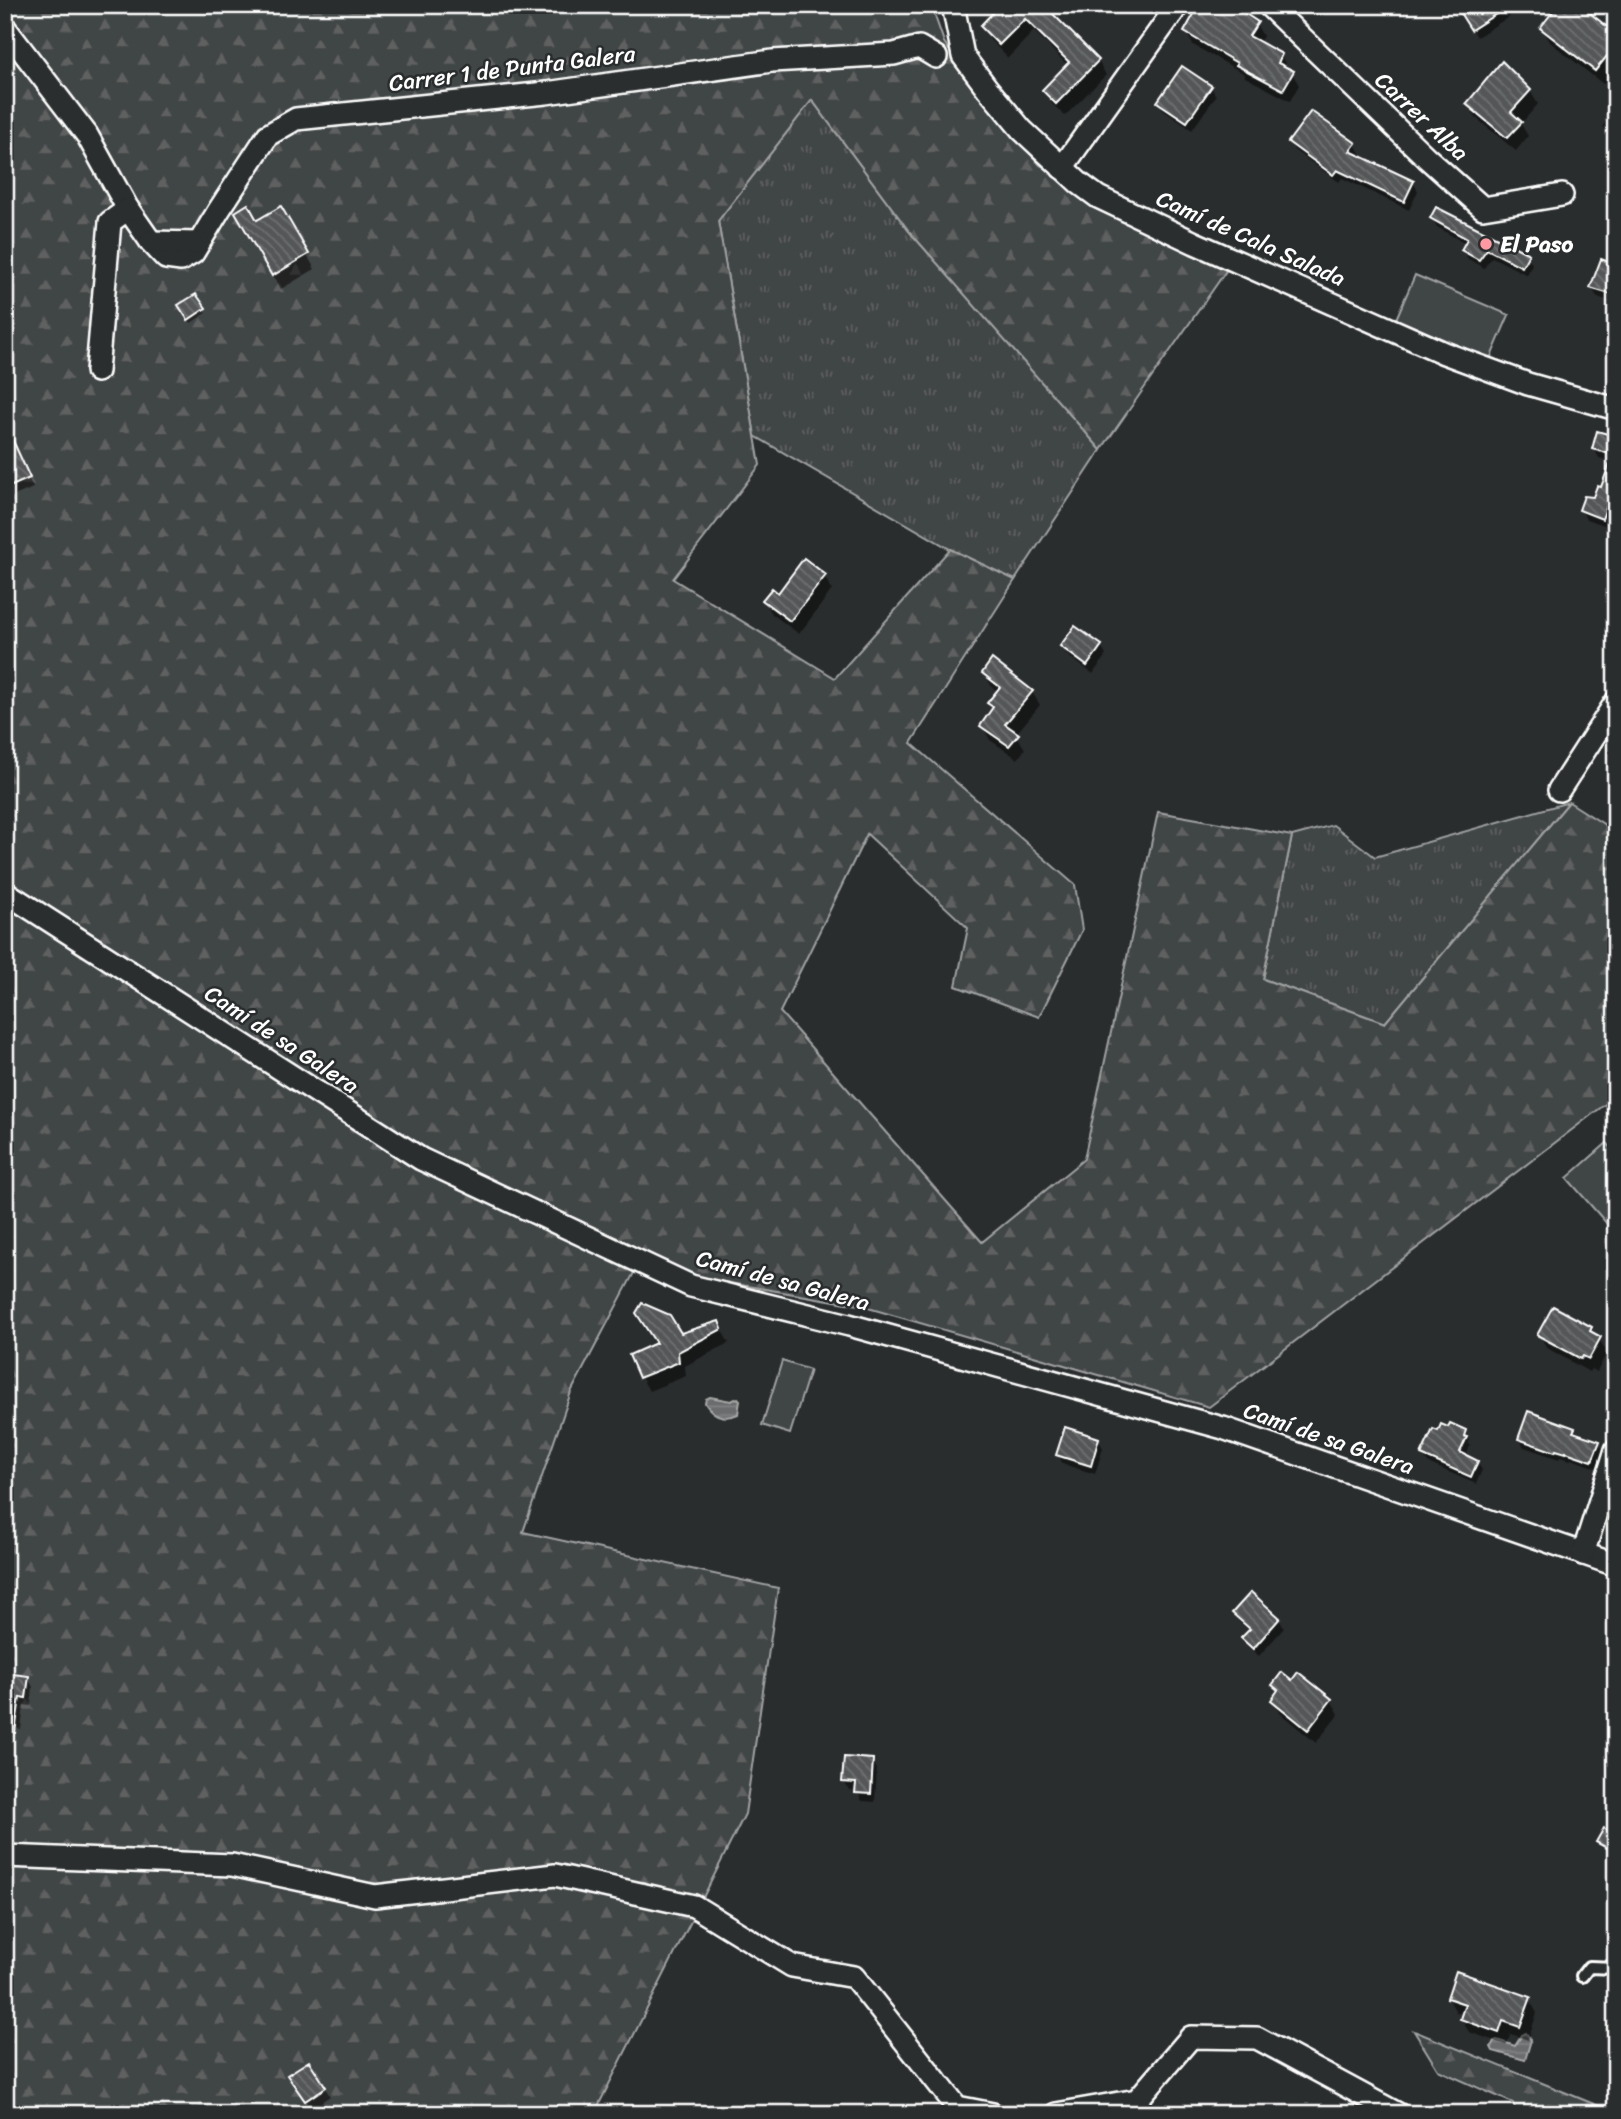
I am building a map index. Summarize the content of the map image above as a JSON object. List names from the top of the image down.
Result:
{
  "streets": {
    "street": [
      "Carrer 1 de Punta Galera",
      "Carrer Alba",
      "Camí de Cala Salada",
      "Camí de sa Galera"
    ]
  },
  "crossings": [
    ["Carrer 1 de Punta Galera", "Camí de Cala Salada"]
  ],
  "places": ["El Paso"]
}
